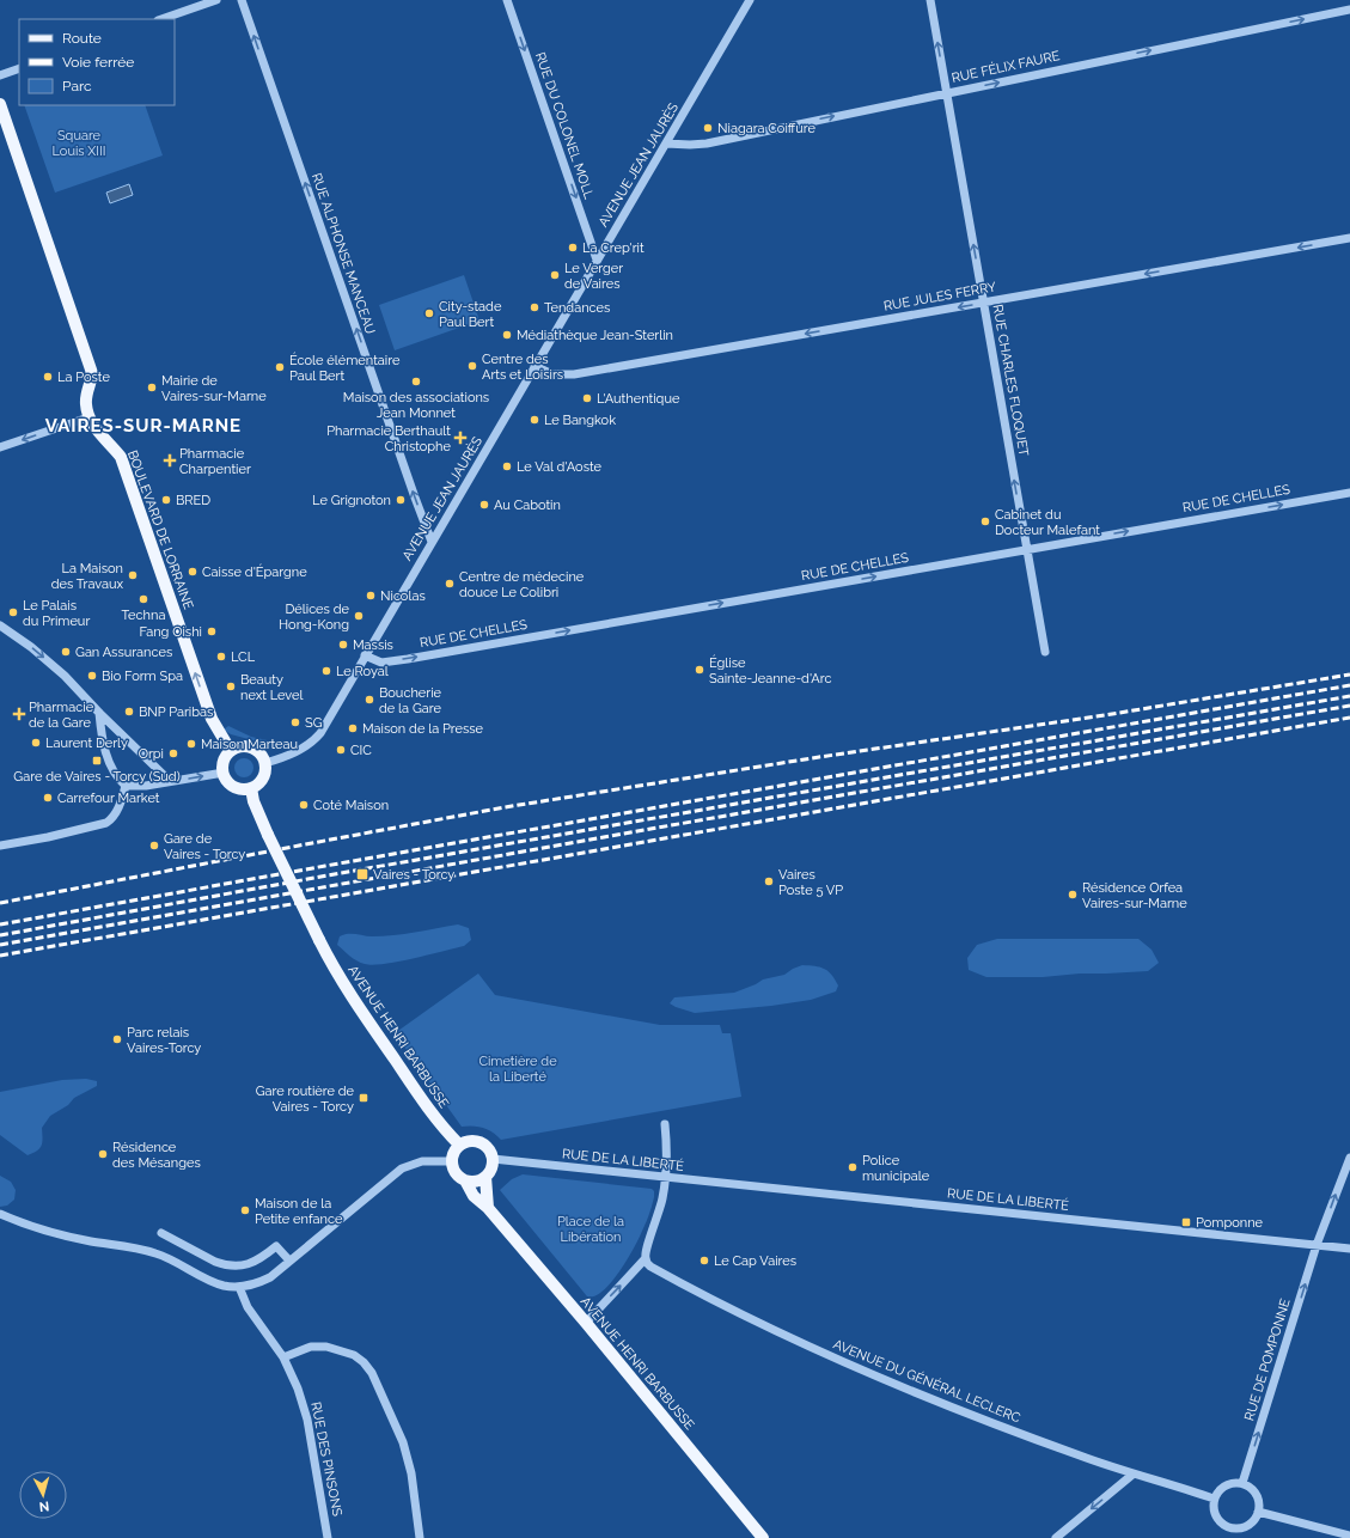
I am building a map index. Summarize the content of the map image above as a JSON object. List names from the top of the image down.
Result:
{
  "streets": {
    "main road": ["BOULEVARD DE LORRAINE", "AVENUE HENRI BARBUSSE"],
    "street": [
      "RUE FÉLIX FAURE",
      "RUE DU COLONEL MOLL",
      "AVENUE JEAN JAURÈS",
      "RUE ALPHONSE MANCEAU",
      "RUE JULES FERRY",
      "RUE CHARLES FLOQUET",
      "RUE DE CHELLES",
      "RUE DE LA LIBERTÉ",
      "RUE DE POMPONNE",
      "AVENUE DU GÉNÉRAL LECLERC",
      "RUE DES PINSONS"
    ]
  },
  "crossings": [
    ["RUE FÉLIX FAURE", "AVENUE JEAN JAURÈS"],
    ["RUE FÉLIX FAURE", "RUE CHARLES FLOQUET"],
    ["RUE DU COLONEL MOLL", "AVENUE JEAN JAURÈS"],
    ["AVENUE JEAN JAURÈS", "RUE ALPHONSE MANCEAU"],
    ["AVENUE JEAN JAURÈS", "RUE JULES FERRY"],
    ["AVENUE JEAN JAURÈS", "RUE DE CHELLES"],
    ["AVENUE JEAN JAURÈS", "BOULEVARD DE LORRAINE"],
    ["AVENUE JEAN JAURÈS", "AVENUE HENRI BARBUSSE"],
    ["RUE JULES FERRY", "RUE CHARLES FLOQUET"],
    ["RUE CHARLES FLOQUET", "RUE DE CHELLES"],
    ["BOULEVARD DE LORRAINE", "AVENUE HENRI BARBUSSE"],
    ["AVENUE HENRI BARBUSSE", "RUE DE LA LIBERTÉ"],
    ["RUE DE LA LIBERTÉ", "RUE DE POMPONNE"],
    ["RUE DE POMPONNE", "AVENUE DU GÉNÉRAL LECLERC"]
  ],
  "one_way": [
    "RUE FÉLIX FAURE",
    "RUE DU COLONEL MOLL",
    "RUE ALPHONSE MANCEAU",
    "RUE JULES FERRY",
    "RUE CHARLES FLOQUET",
    "RUE DE CHELLES",
    "BOULEVARD DE LORRAINE",
    "RUE DE POMPONNE"
  ],
  "districts": ["VAIRES-SUR-MARNE"],
  "parks": ["Square Louis XIII", "Cimetière de la Liberté", "Place de la Libération"],
  "places": {
    "other": [
      "Niagara Coiffure",
      "La Crep'rit",
      "Le Verger de Vaires",
      "Tendances",
      "City-stade Paul Bert",
      "Médiathèque Jean-Sterlin",
      "Centre des Arts et Loisirs",
      "École élémentaire Paul Bert",
      "La Poste",
      "Maison des associations Jean Monnet",
      "Mairie de Vaires-sur-Marne",
      "L'Authentique",
      "Le Bangkok",
      "Le Val d'Aoste",
      "BRED",
      "Le Grignoton",
      "Au Cabotin",
      "Cabinet du Docteur Malefant",
      "Caisse d'Épargne",
      "La Maison des Travaux",
      "Centre de médecine douce Le Colibri",
      "Nicolas",
      "Techna",
      "Le Palais du Primeur",
      "Délices de Hong-Kong",
      "Fang Oishi",
      "Massis",
      "Gan Assurances",
      "LCL",
      "Église Sainte-Jeanne-d'Arc",
      "Le Royal",
      "Bio Form Spa",
      "Beauty next Level",
      "Boucherie de la Gare",
      "BNP Paribas",
      "SG",
      "Maison de la Presse",
      "Laurent Derly",
      "Maison Marteau",
      "CIC",
      "Orpi",
      "Carrefour Market",
      "Coté Maison",
      "Gare de Vaires - Torcy",
      "Vaires Poste 5 VP",
      "Résidence Orfea Vaires-sur-Marne",
      "Parc relais Vaires-Torcy",
      "Résidence des Mésanges",
      "Police municipale",
      "Maison de la Petite enfance",
      "Le Cap Vaires"
    ],
    "health": ["Pharmacie Berthault Christophe", "Pharmacie Charpentier", "Pharmacie de la Gare"],
    "transit": [
      "Gare de Vaires - Torcy (Sud)",
      "Vaires - Torcy",
      "Gare routière de Vaires - Torcy",
      "Pomponne"
    ]
  },
  "legend": ["Route", "Voie ferrée", "Parc"],
  "north": "bottom"
}
